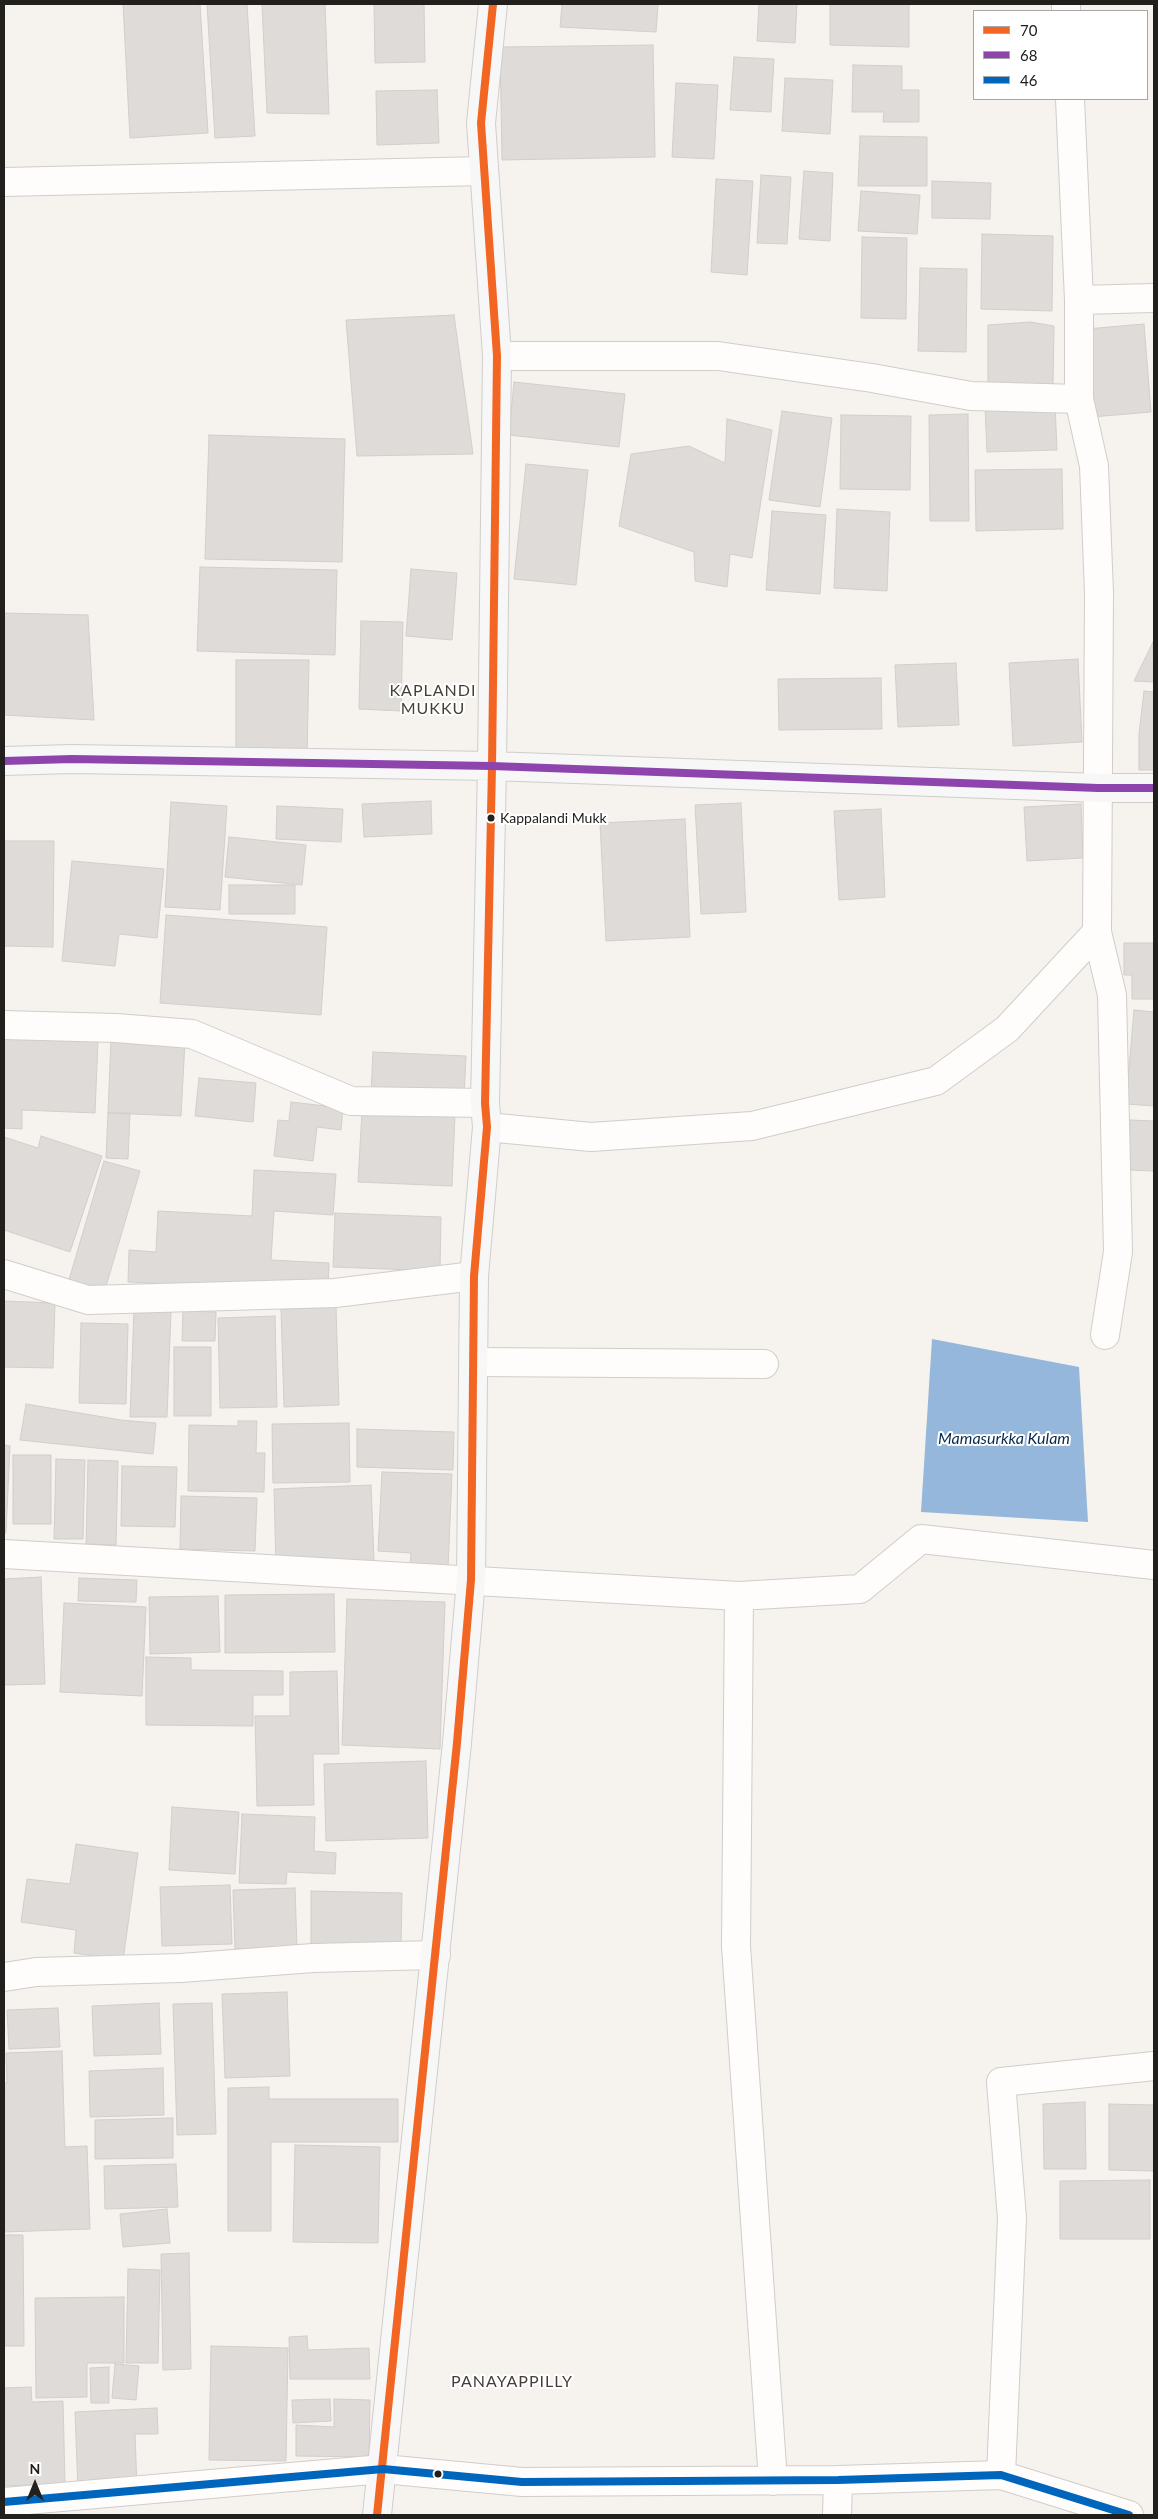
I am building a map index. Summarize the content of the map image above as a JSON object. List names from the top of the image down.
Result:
{
  "districts": ["KAPLANDI MUKKU", "PANAYAPPILLY"],
  "water": ["Mamasurkka Kulam"],
  "places": ["Kappalandi Mukk"],
  "lines": ["transit line 70", "transit line 68", "transit line 46"],
  "legend": ["70", "68", "46"],
  "north": "top"
}
